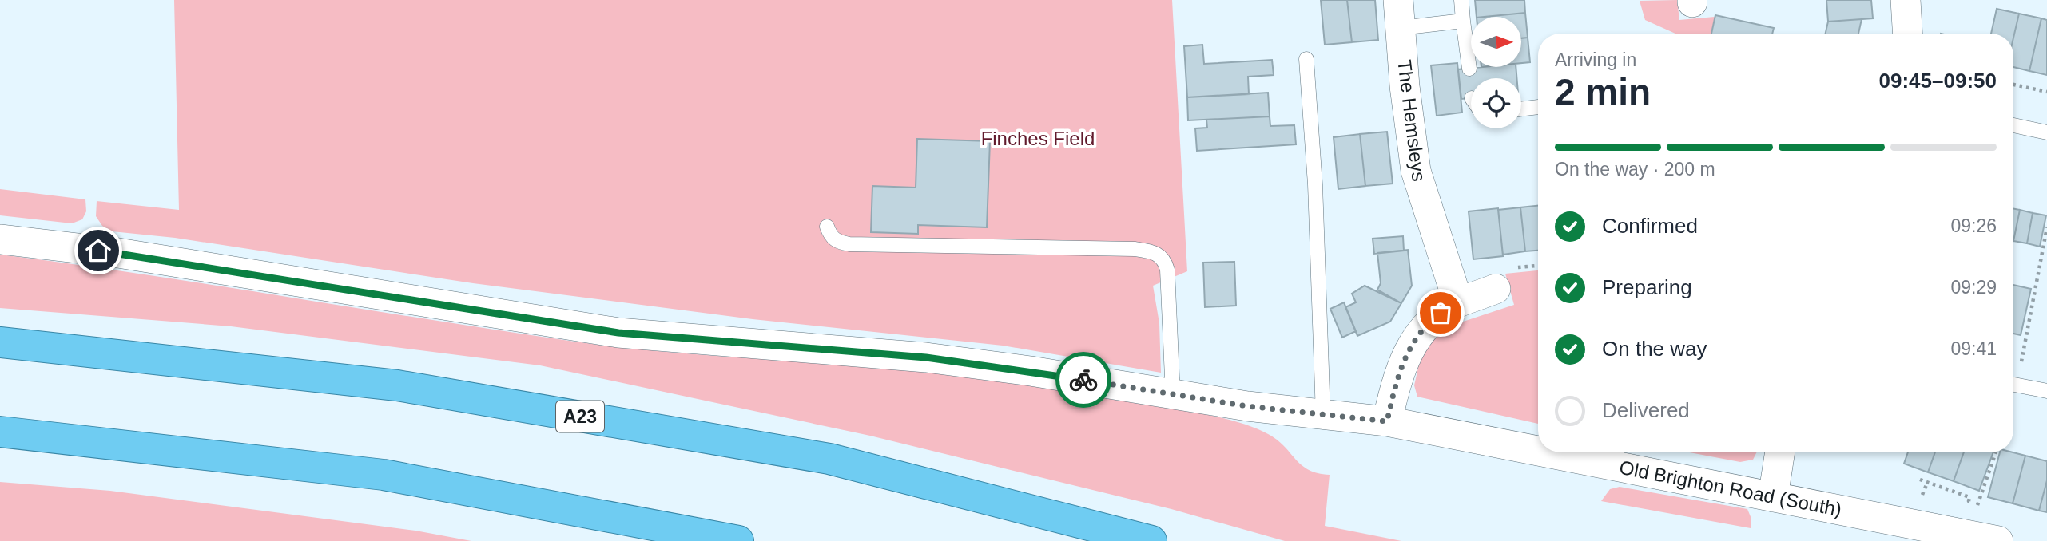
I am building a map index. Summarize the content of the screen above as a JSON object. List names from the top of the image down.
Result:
{
  "streets": {
    "highway": ["A23"],
    "street": ["The Hemsleys", "Old Brighton Road (South)"]
  },
  "parks": ["Finches Field"],
  "north": "right",
  "page": {
    "heading": ["2 min", "Arriving in", "09:45–09:50"],
    "bar": "On the way · 200 m",
    "list": [
      ["Confirmed", "09:26"],
      ["Preparing", "09:29"],
      ["On the way", "09:41"],
      "Delivered"
    ]
  }
}
